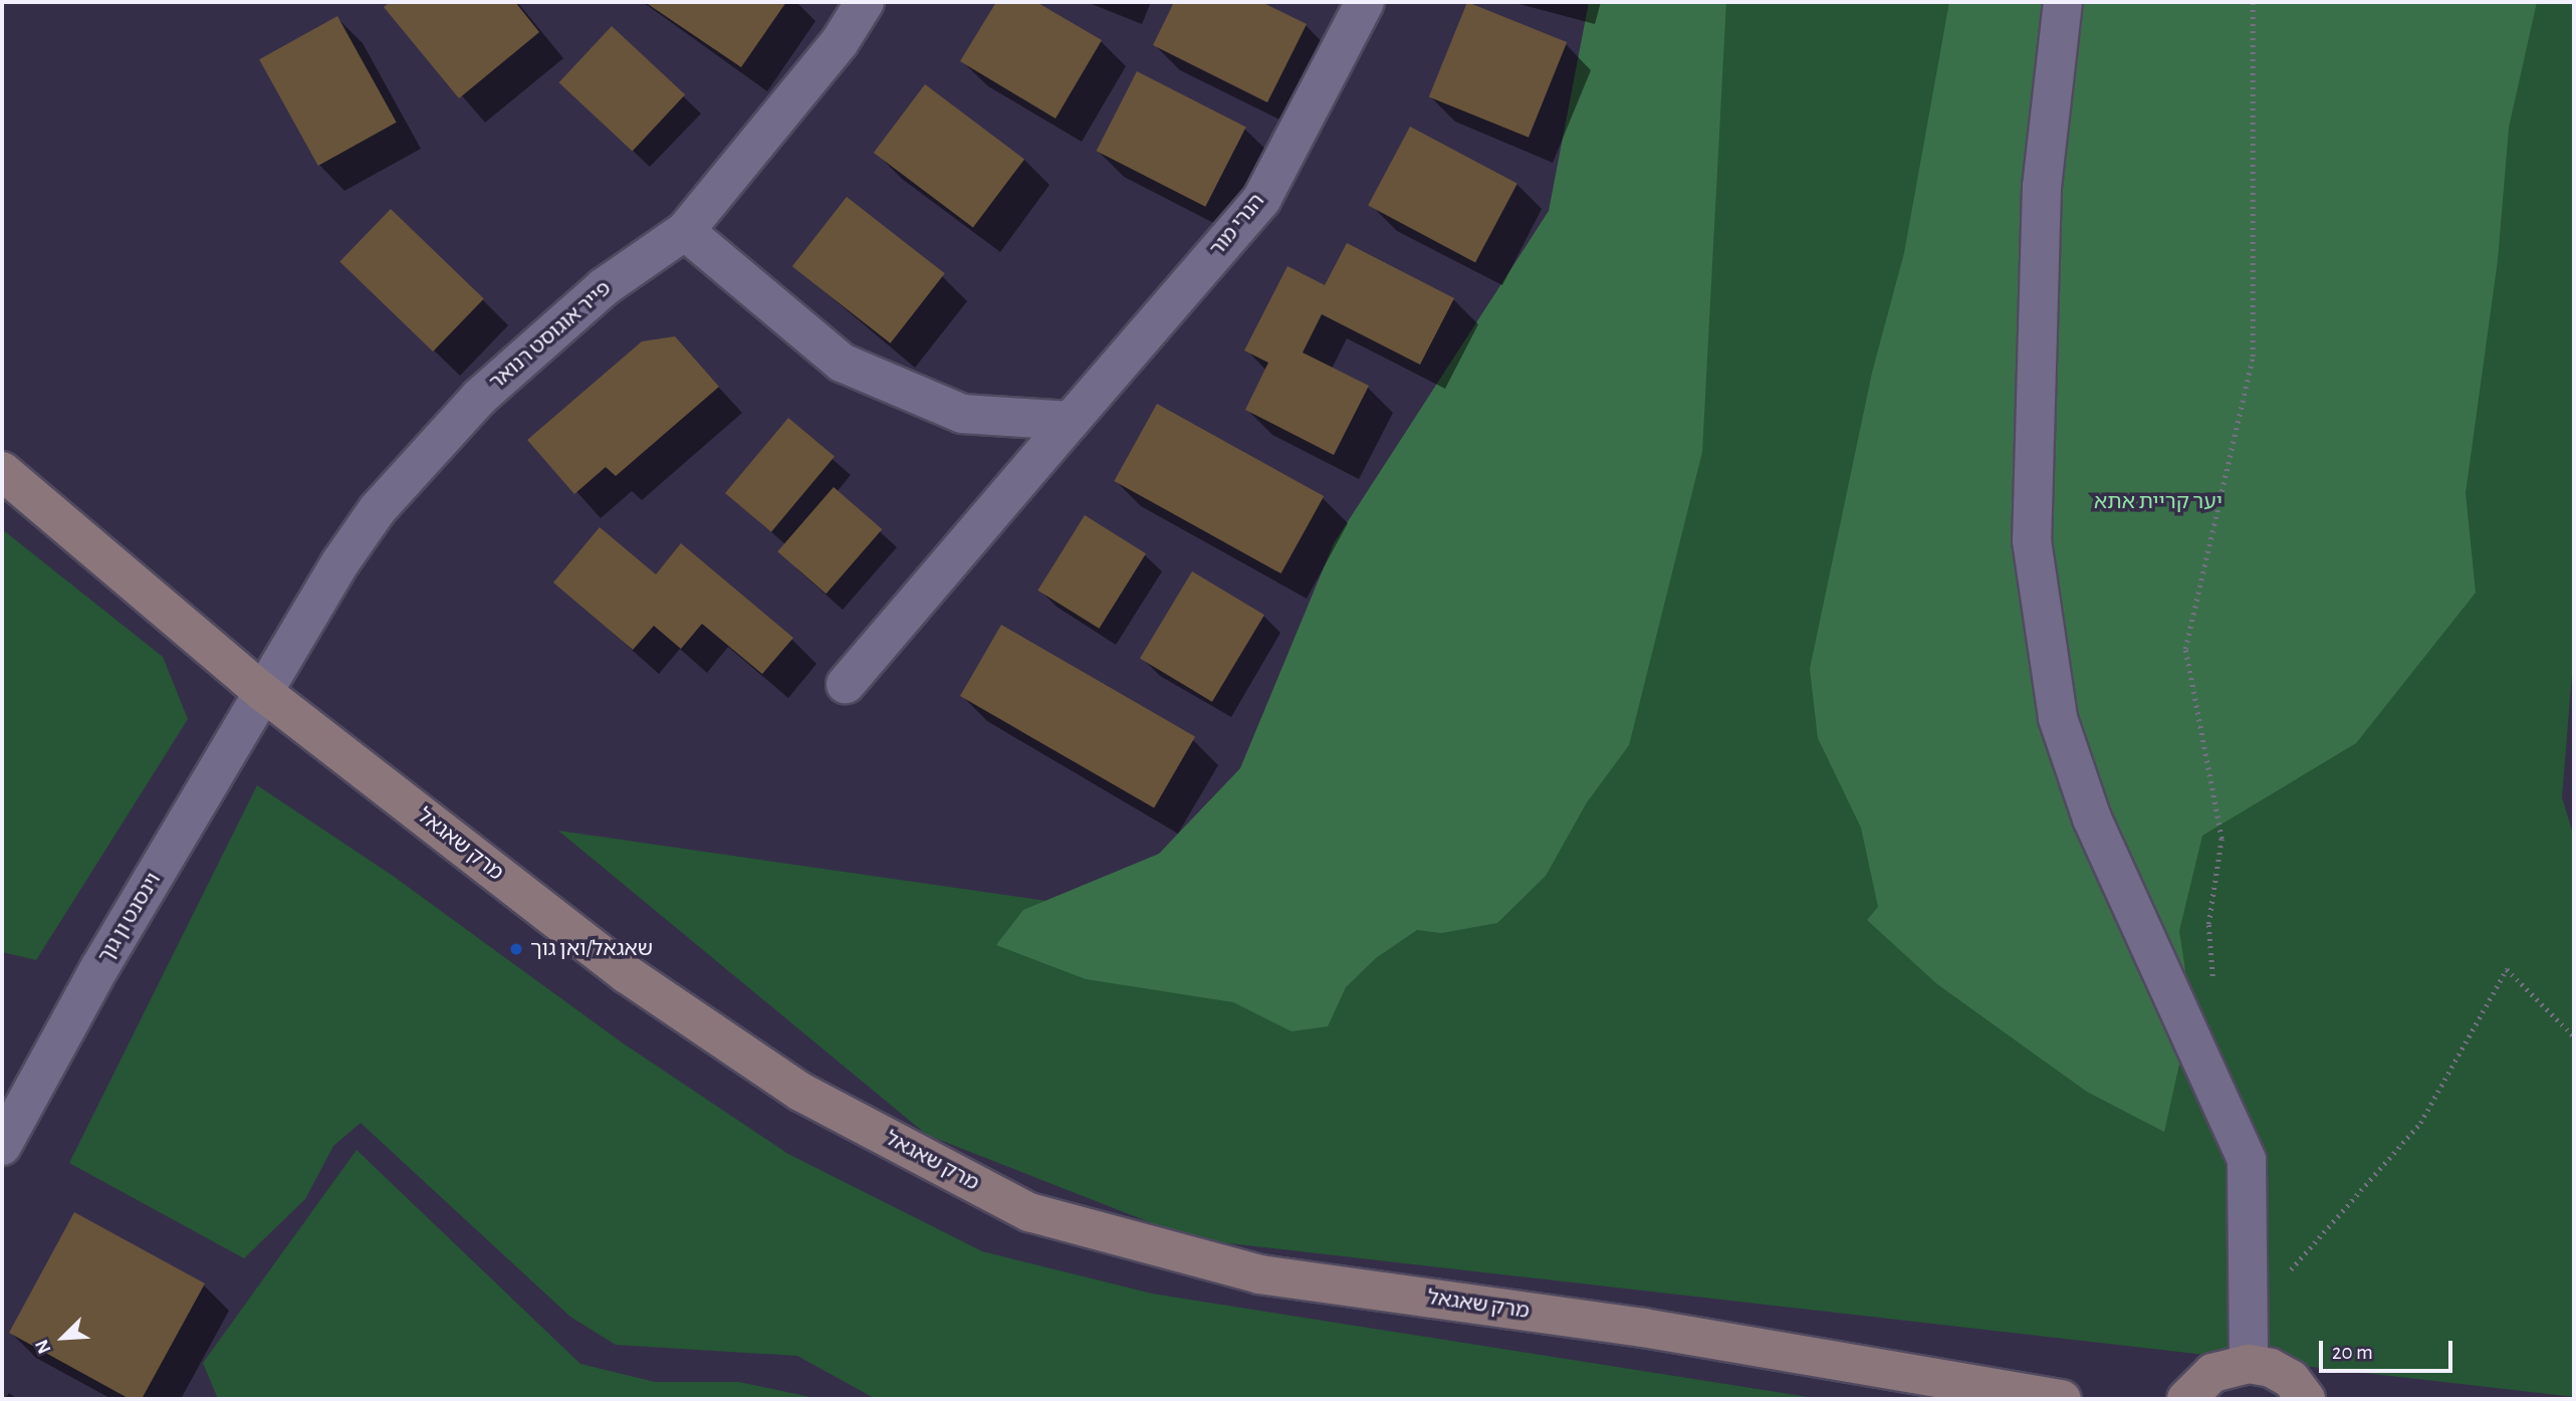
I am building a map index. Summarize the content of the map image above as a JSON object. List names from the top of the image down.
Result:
{
  "streets": {
    "street": [
      "הנרי מור",
      "פייר אוגוסט רנואר",
      "מרק שאגאל",
      "וינסנט ון גוך"
    ]
  },
  "crossings": [
    ["פייר אוגוסט רנואר", "מרק שאגאל"],
    ["פייר אוגוסט רנואר", "וינסנט ון גוך"],
    ["מרק שאגאל", "וינסנט ון גוך"]
  ],
  "parks": ["יער קריית אתא"],
  "places": ["שאגאל/ואן גוך"],
  "scale_bar": "20 m",
  "north": "bottom left"
}
